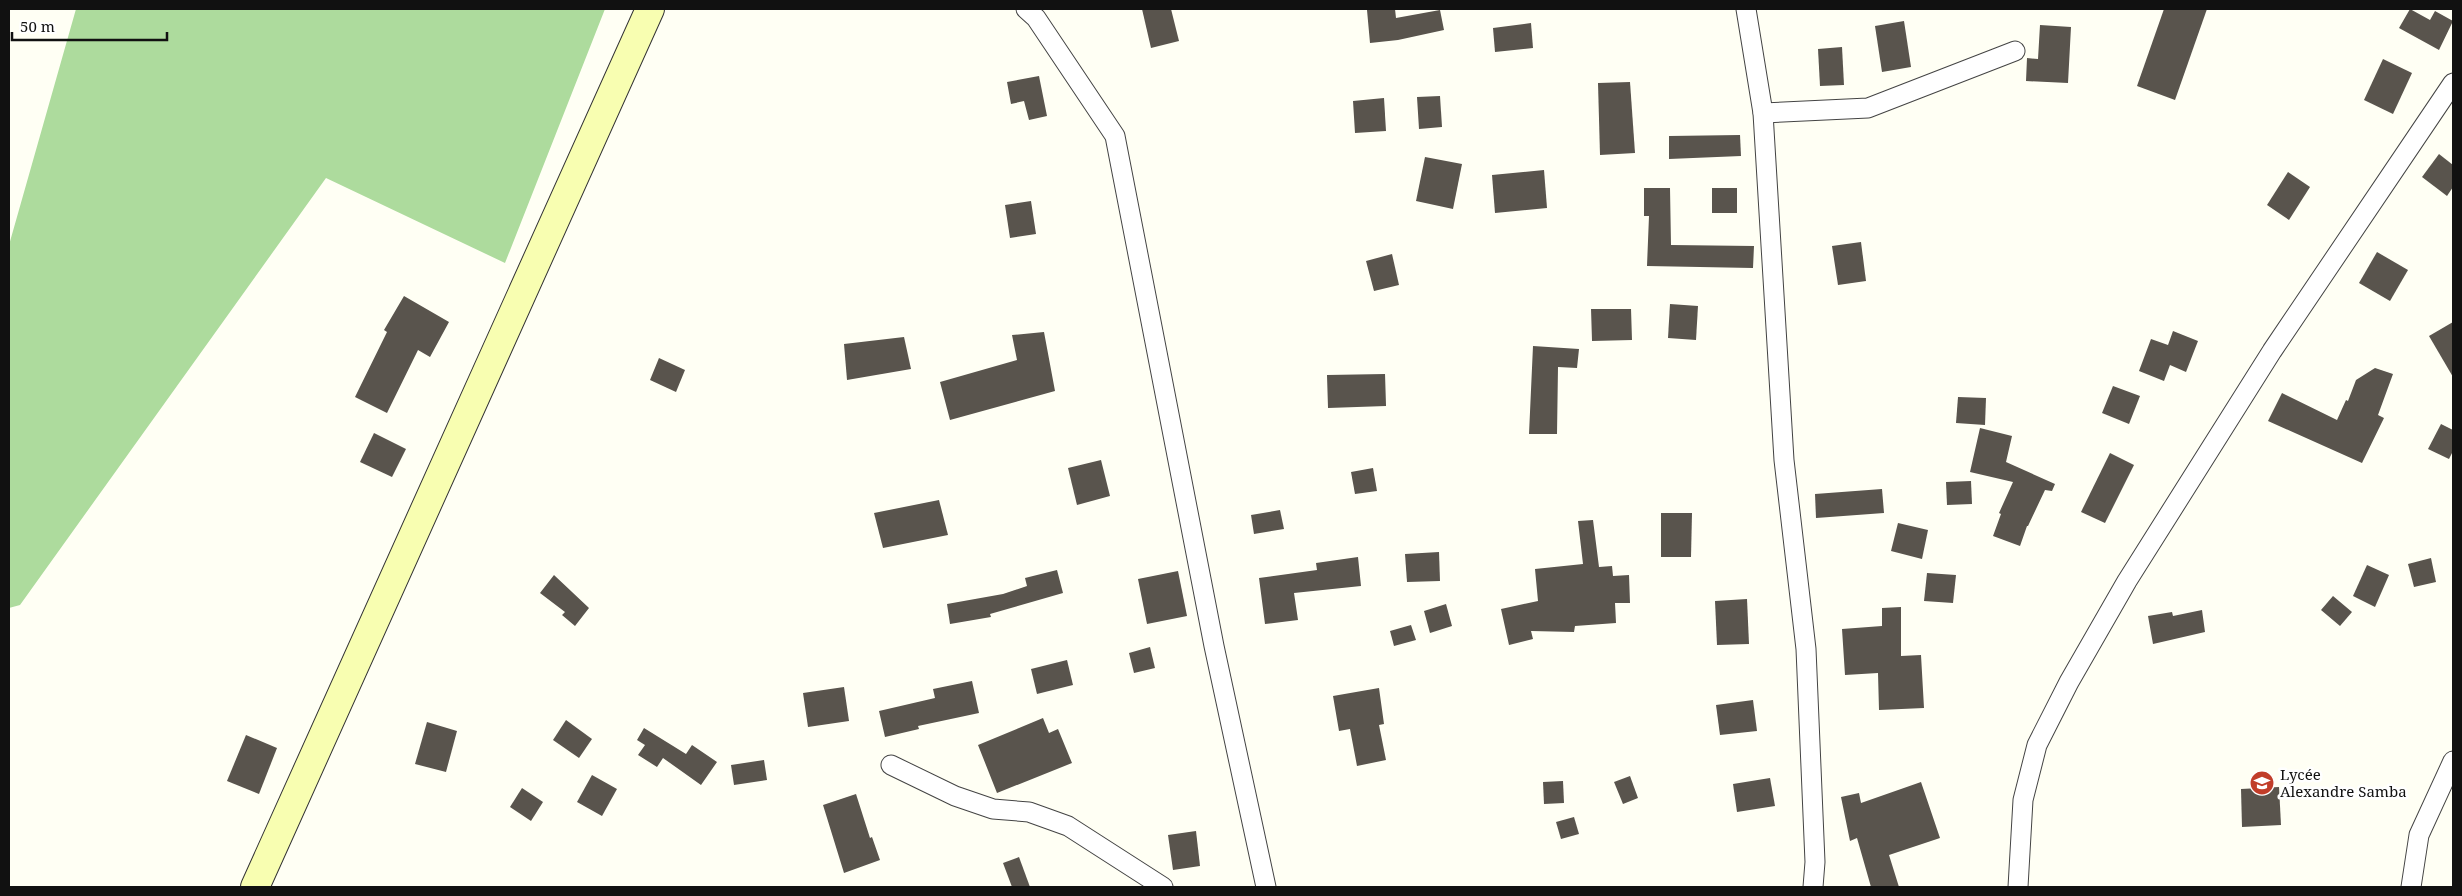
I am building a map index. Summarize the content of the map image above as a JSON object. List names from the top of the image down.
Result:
{
  "places": {
    "school or university": ["Lycée Alexandre Samba"]
  },
  "scale_bar": "50 m"
}
